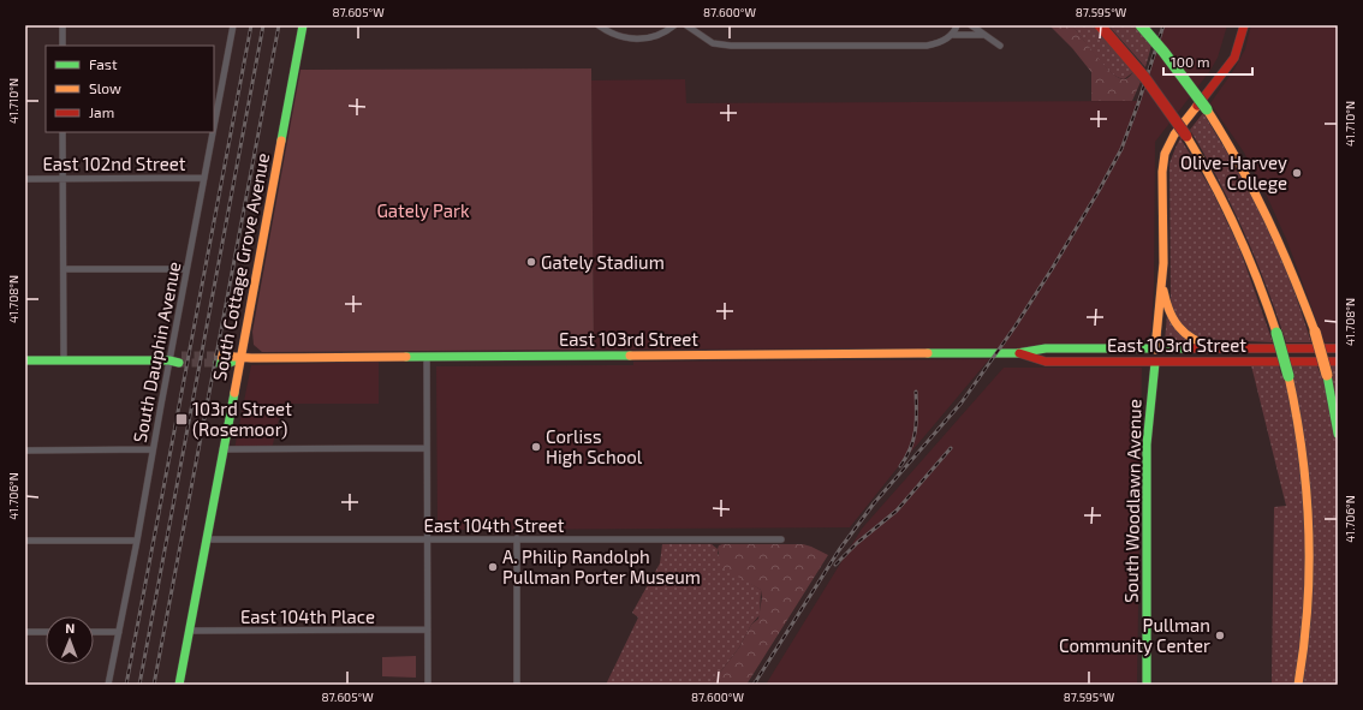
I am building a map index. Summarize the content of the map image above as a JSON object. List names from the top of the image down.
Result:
{
  "streets": {
    "main road": ["South Cottage Grove Avenue", "East 103rd Street", "South Woodlawn Avenue"],
    "street": [
      "East 102nd Street",
      "South Dauphin Avenue",
      "East 104th Street",
      "East 104th Place"
    ]
  },
  "crossings": [
    ["East 102nd Street", "South Dauphin Avenue"],
    ["South Cottage Grove Avenue", "East 103rd Street"],
    ["South Cottage Grove Avenue", "East 104th Street"],
    ["South Cottage Grove Avenue", "East 104th Place"],
    ["East 103rd Street", "South Woodlawn Avenue"]
  ],
  "parks": ["Gately Park"],
  "places": {
    "other": [
      "Olive-Harvey College",
      "Gately Stadium",
      "Corliss High School",
      "A. Philip Randolph Pullman Porter Museum",
      "Pullman Community Center"
    ],
    "transit": ["103rd Street (Rosemoor)"]
  },
  "legend": ["Fast", "Slow", "Jam"],
  "scale_bar": "100 m",
  "north": "top",
  "coordinates": [
    "87.605°W",
    "87.600°W",
    "87.595°W",
    "41.710°N",
    "41.708°N",
    "41.706°N"
  ]
}
